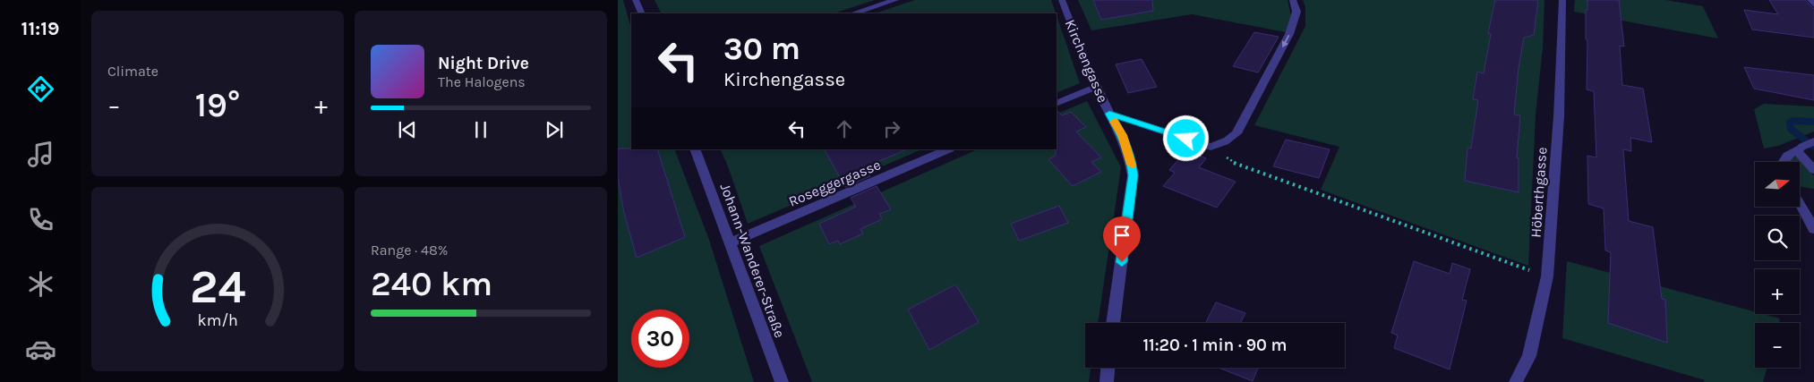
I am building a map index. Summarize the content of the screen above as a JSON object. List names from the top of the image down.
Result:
{
  "streets": {
    "street": [
      "Kirchengasse",
      "Roseggergasse",
      "Höberthgasse",
      "Johann-Wanderer-Straße"
    ]
  },
  "crossings": [
    ["Roseggergasse", "Johann-Wanderer-Straße"]
  ],
  "north": "right",
  "page": {
    "tabs": "11:19",
    "tile": [
      "Climate",
      ["Range · 48%", "240 km"]
    ],
    "turn": ["30 m", "Kirchengasse"],
    "song": ["Night Drive", "The Halogens"],
    "heat": ["−", "19°", "+"],
    "map_buttons": ["+", "−"],
    "limit": "30",
    "trip": "11:20 · 1 min · 90 m",
    "gauge": ["24", "km/h"]
  }
}
